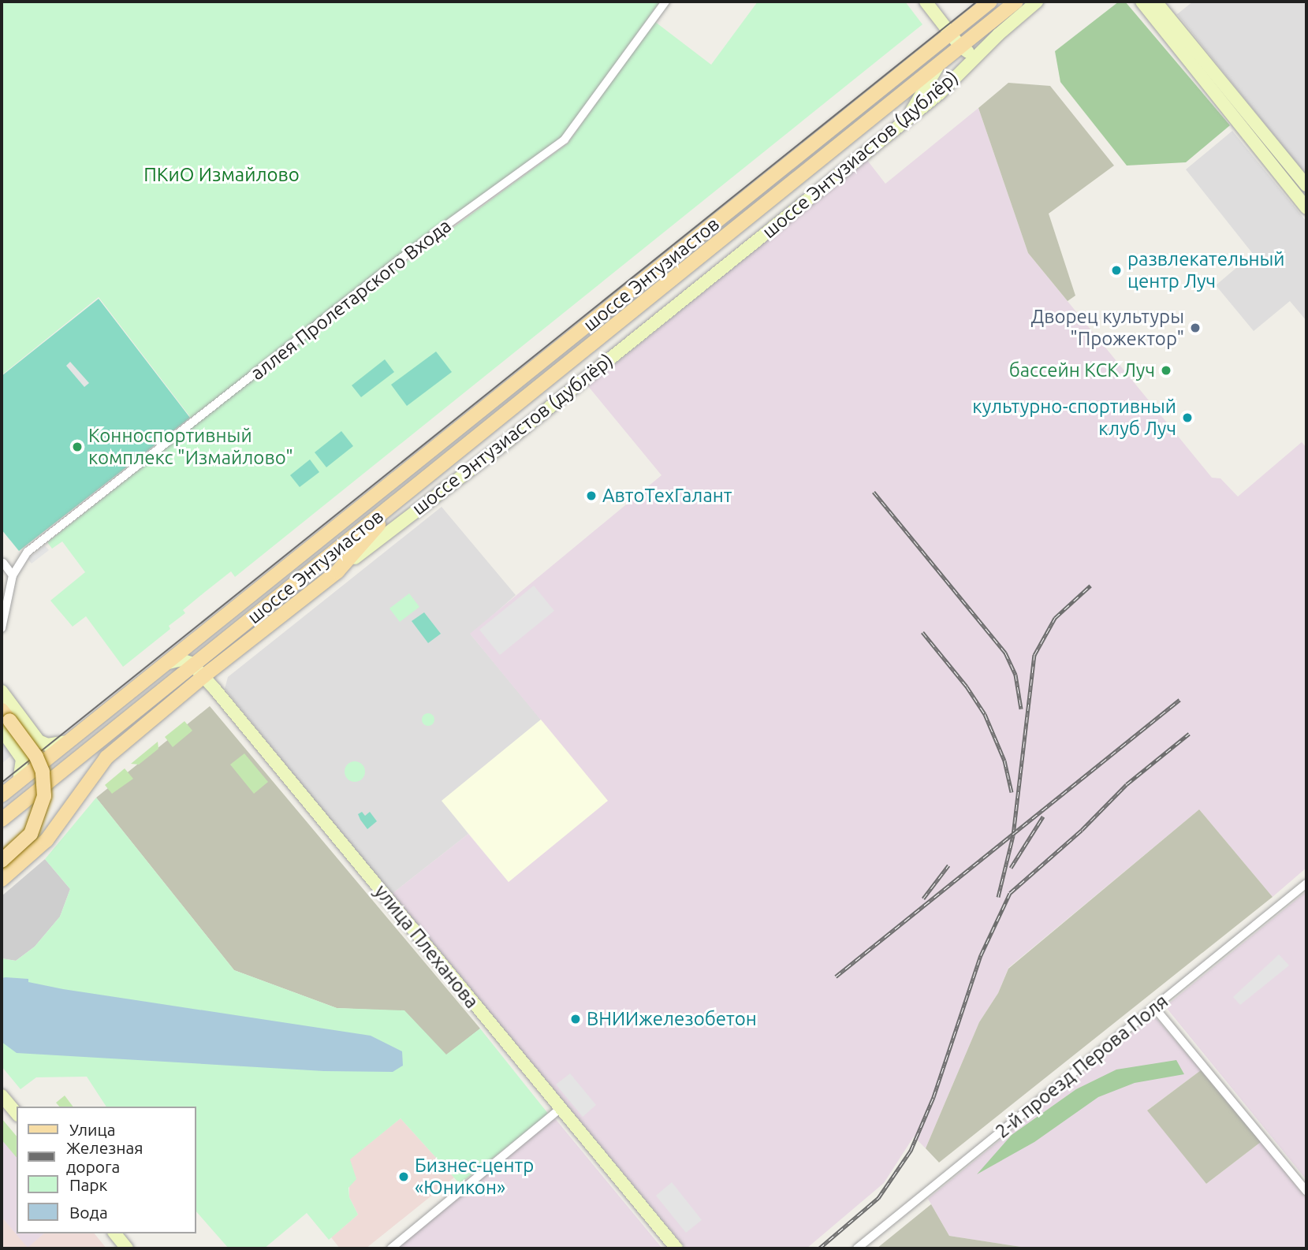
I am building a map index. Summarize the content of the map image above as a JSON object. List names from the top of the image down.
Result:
{
  "streets": {
    "main road": ["шоссе Энтузиастов (дублёр)", "шоссе Энтузиастов", "улица Плеханова"],
    "street": ["аллея Пролетарского Входа", "2-й проезд Перова Поля"]
  },
  "crossings": [
    ["шоссе Энтузиастов (дублёр)", "улица Плеханова"],
    ["шоссе Энтузиастов", "улица Плеханова"]
  ],
  "parks": ["ПКиО Измайлово"],
  "places": [
    "развлекательный центр Луч",
    "Дворец культуры \"Прожектор\"",
    "бассейн КСК Луч",
    "культурно-спортивный клуб Луч",
    "Конноспортивный комплекс \"Измайлово\"",
    "АвтоТехГалант",
    "ВНИИжелезобетон",
    "Бизнес-центр «Юникон»"
  ],
  "legend": [
    "Улица",
    "Железная дорога",
    "Парк",
    "Вода"
  ]
}
